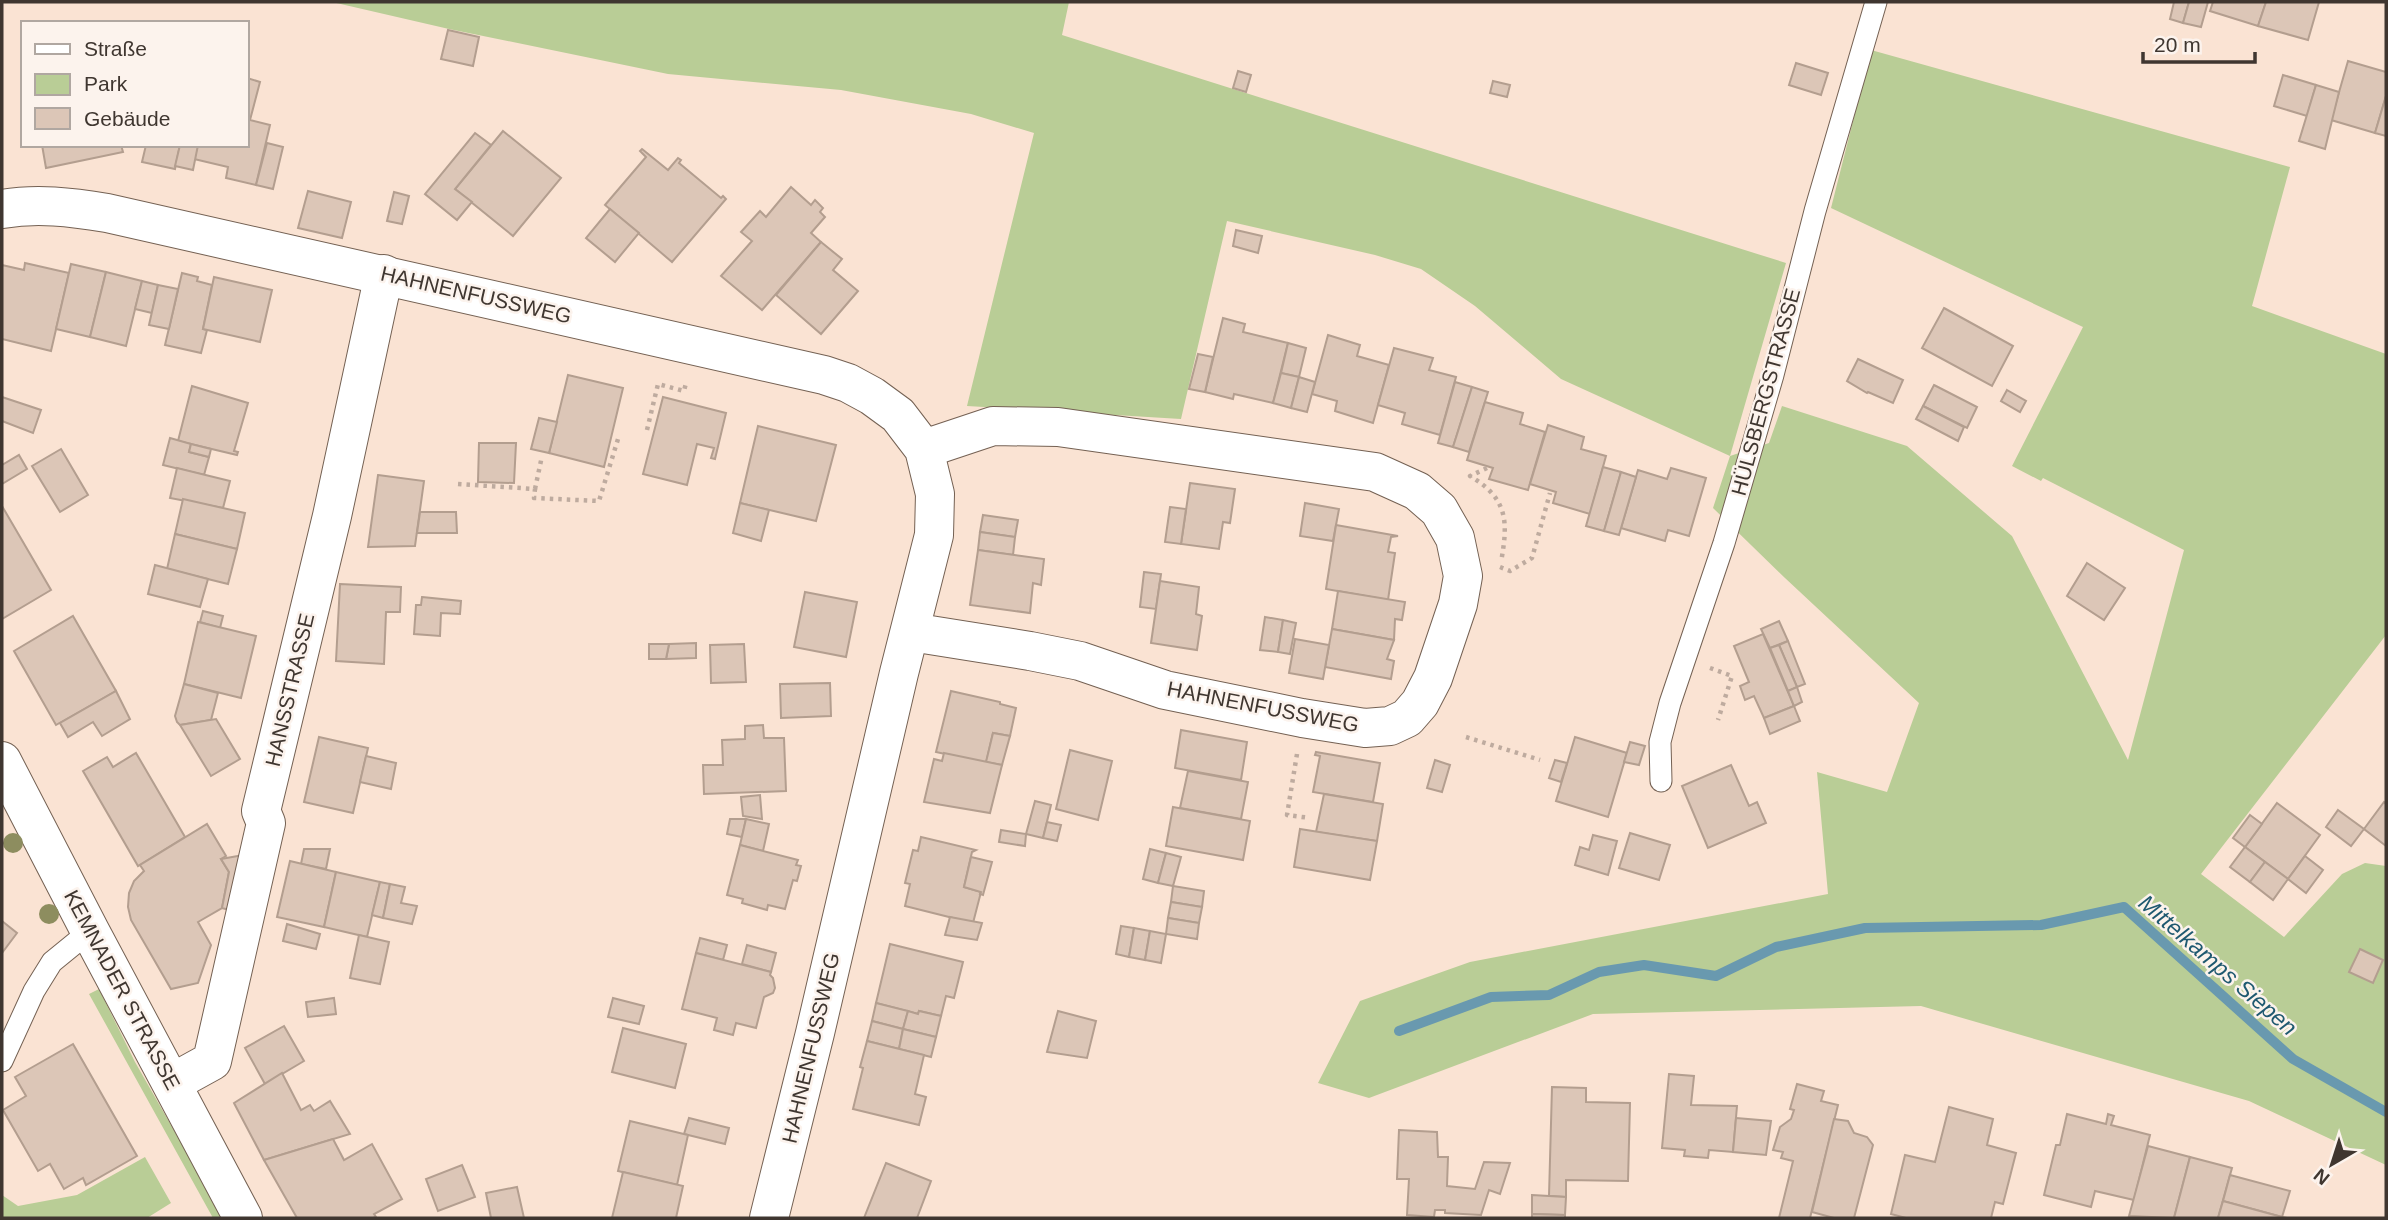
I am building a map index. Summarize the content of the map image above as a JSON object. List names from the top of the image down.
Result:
{
  "streets": {
    "street": ["HAHNENFUSSWEG", "HANSSTRASSE", "KEMNADER STRASSE"],
    "lane": ["HÜLSBERGSTRASSE"]
  },
  "crossings": [
    ["HAHNENFUSSWEG", "HANSSTRASSE"],
    ["HANSSTRASSE", "KEMNADER STRASSE"]
  ],
  "water": ["Mittelkamps Siepen"],
  "legend": ["Straße", "Park", "Gebäude"],
  "scale_bar": "20 m",
  "north": "bottom left"
}
